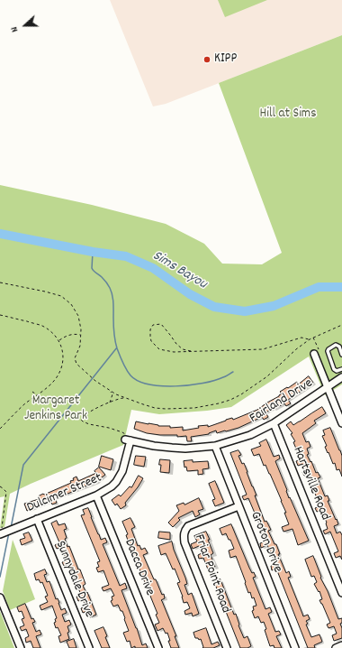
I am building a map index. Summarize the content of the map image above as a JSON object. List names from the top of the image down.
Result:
{
  "streets": {
    "street": [
      "Fairland Drive",
      "Hartsville Road",
      "Dulcimer Street",
      "Groton Drive",
      "Dacca Drive",
      "Friar Point Road",
      "Sunnydale Drive"
    ]
  },
  "crossings": [
    ["Fairland Drive", "Hartsville Road"],
    ["Fairland Drive", "Dulcimer Street"],
    ["Fairland Drive", "Groton Drive"],
    ["Dulcimer Street", "Dacca Drive"],
    ["Dulcimer Street", "Sunnydale Drive"],
    ["Groton Drive", "Friar Point Road"]
  ],
  "water": ["Sims Bayou"],
  "parks": ["Hill at Sims", "Margaret Jenkins Park"],
  "places": ["KIPP"],
  "north": "left"
}
